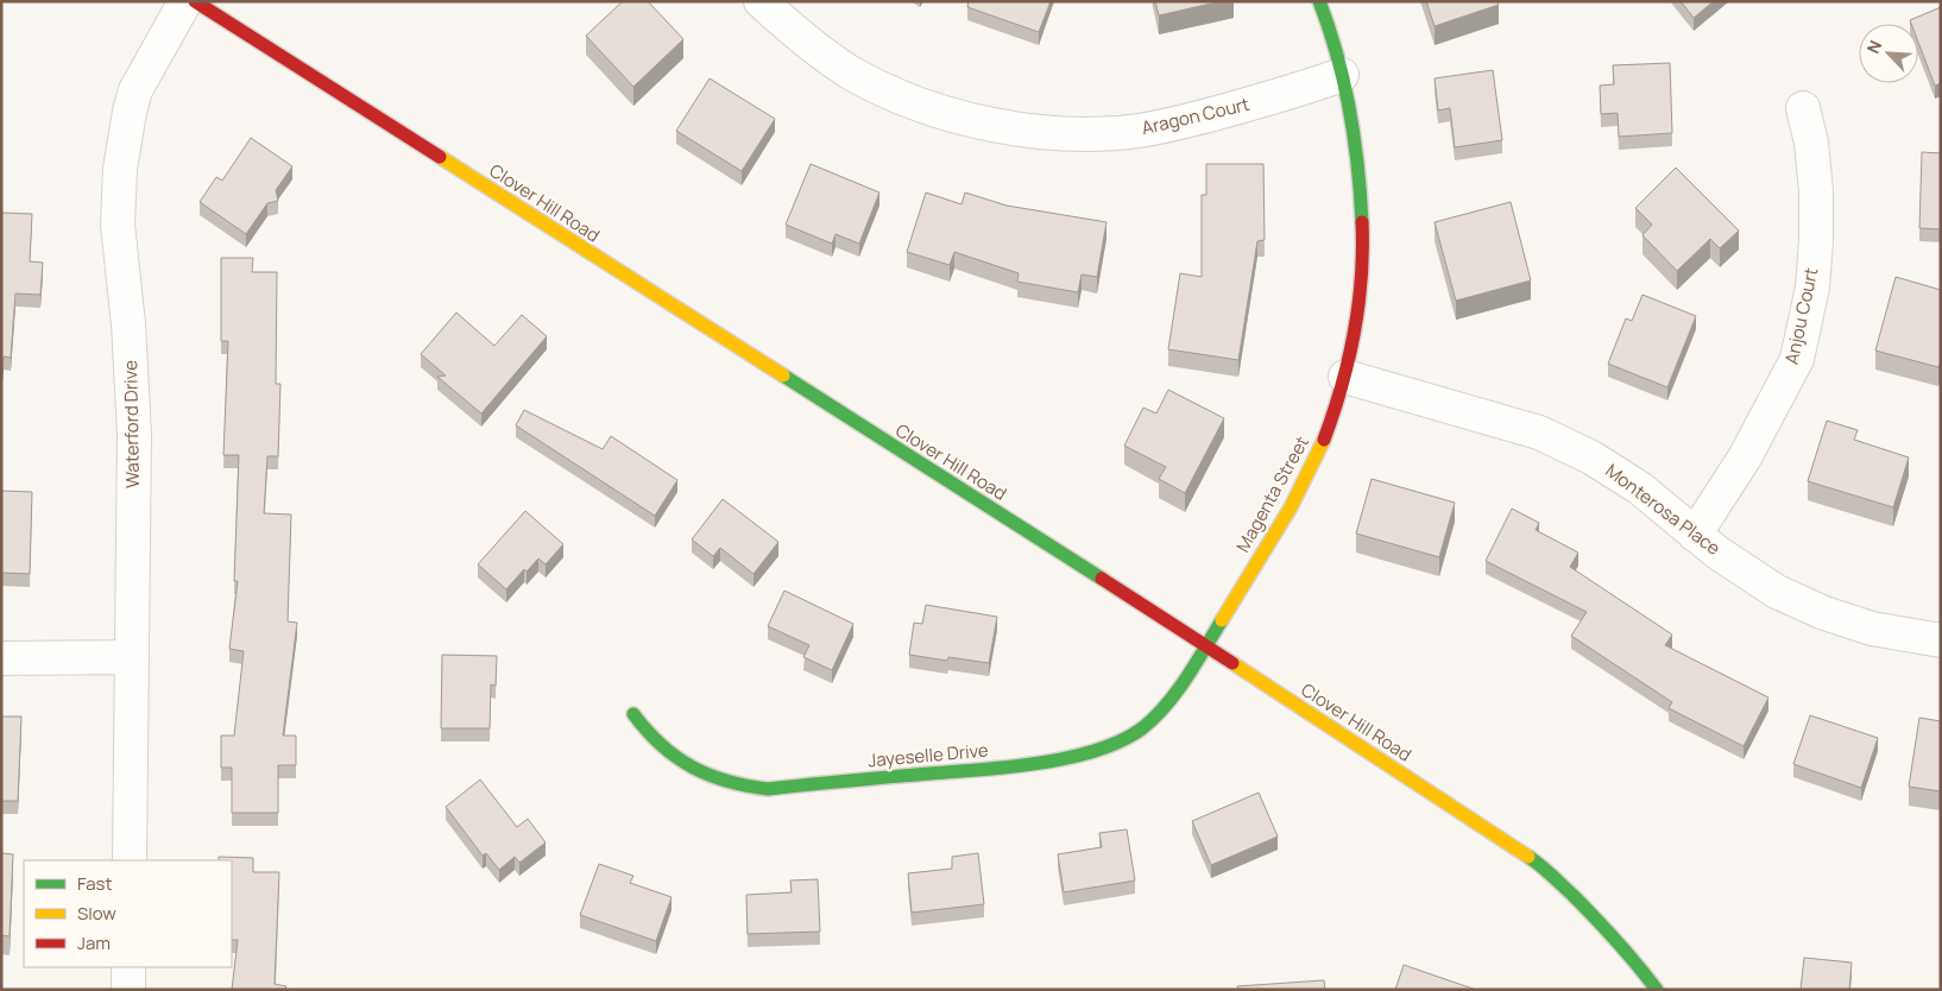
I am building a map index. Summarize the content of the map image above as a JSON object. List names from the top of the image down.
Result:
{
  "streets": {
    "street": [
      "Aragon Court",
      "Clover Hill Road",
      "Anjou Court",
      "Waterford Drive",
      "Magenta Street",
      "Monterosa Place",
      "Jayeselle Drive"
    ]
  },
  "crossings": [
    ["Aragon Court", "Magenta Street"],
    ["Clover Hill Road", "Magenta Street"],
    ["Clover Hill Road", "Jayeselle Drive"],
    ["Anjou Court", "Monterosa Place"],
    ["Magenta Street", "Monterosa Place"],
    ["Magenta Street", "Jayeselle Drive"]
  ],
  "legend": ["Fast", "Slow", "Jam"],
  "north": "top left"
}
